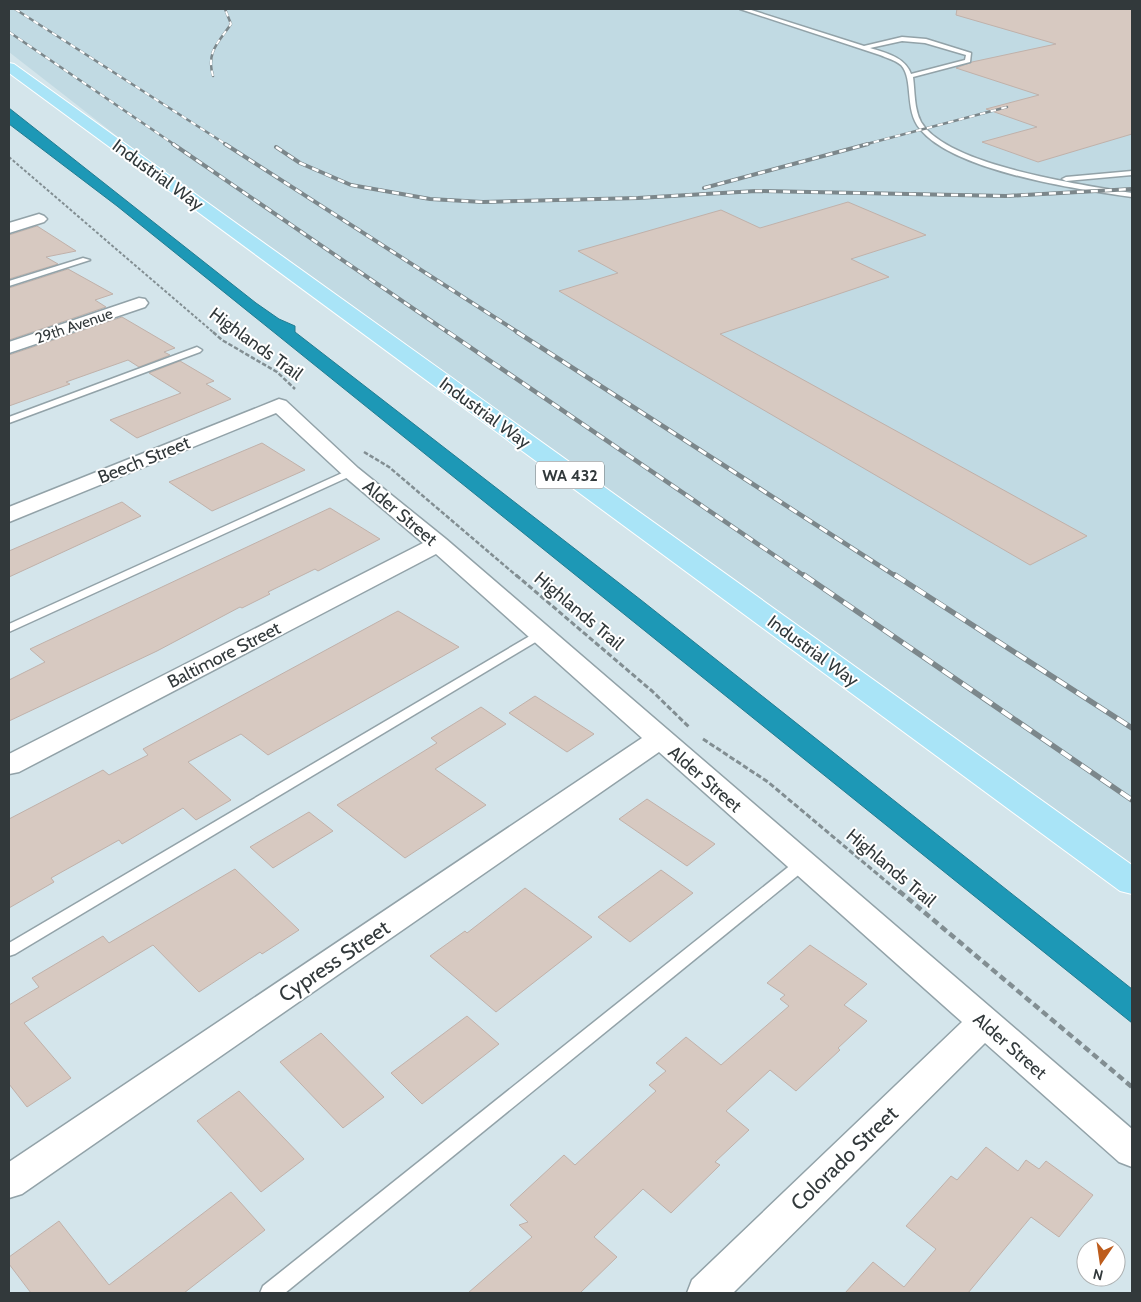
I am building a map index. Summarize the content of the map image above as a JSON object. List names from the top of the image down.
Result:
{
  "streets": {
    "main road": ["Industrial Way", "WA 432"],
    "street": [
      "29th Avenue",
      "Beech Street",
      "Alder Street",
      "Baltimore Street",
      "Cypress Street",
      "Colorado Street"
    ],
    "path": ["Highlands Trail"]
  },
  "crossings": [
    ["Highlands Trail", "Beech Street"],
    ["Highlands Trail", "Alder Street"],
    ["Beech Street", "Alder Street"],
    ["Alder Street", "Baltimore Street"],
    ["Alder Street", "Cypress Street"],
    ["Alder Street", "Colorado Street"]
  ],
  "north": "bottom"
}
